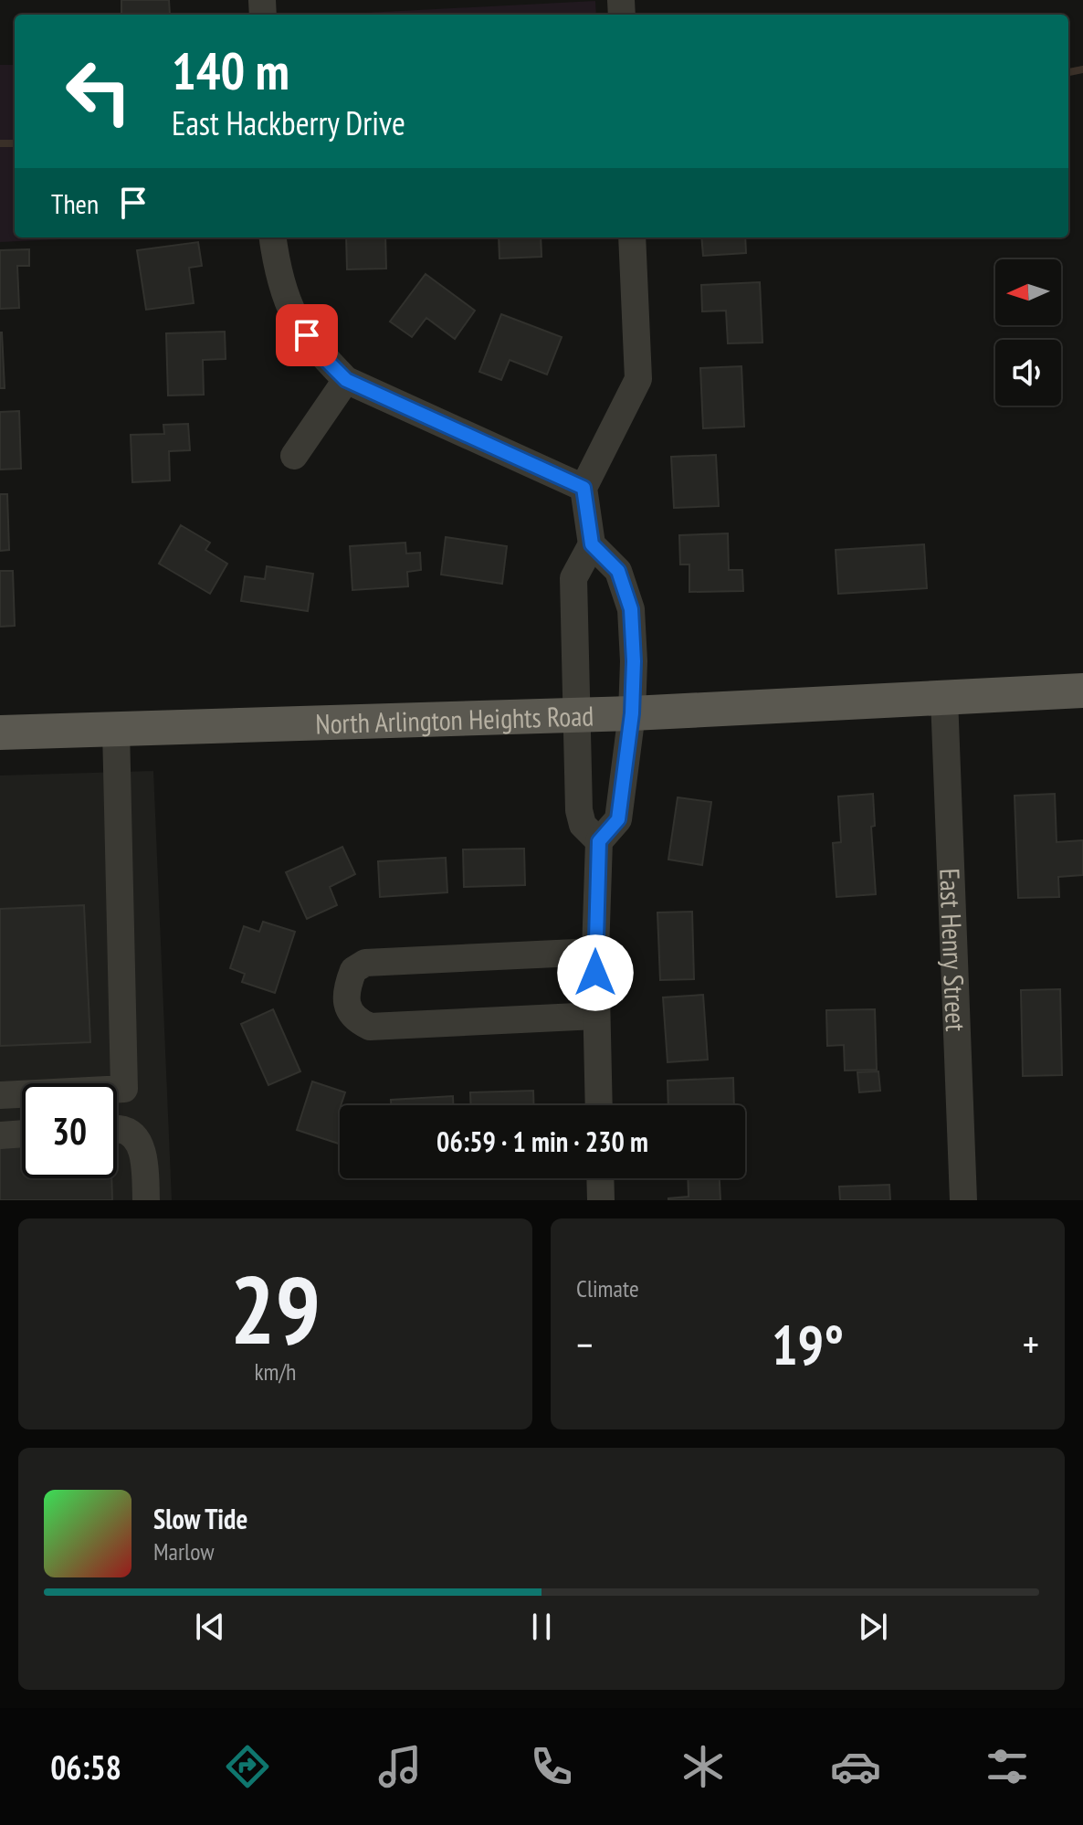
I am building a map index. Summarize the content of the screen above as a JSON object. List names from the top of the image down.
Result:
{
  "streets": {
    "main road": ["North Arlington Heights Road"],
    "street": ["East Henry Street"]
  },
  "crossings": [
    ["North Arlington Heights Road", "East Henry Street"]
  ],
  "north": "left",
  "page": {
    "turn": ["140 m", "East Hackberry Drive"],
    "then": "Then",
    "limit": "30",
    "trip": "06:59 · 1 min · 230 m",
    "tile": [
      ["29", "km/h"],
      "Climate"
    ],
    "heat": ["−", "19°", "+"],
    "song": ["Slow Tide", "Marlow"],
    "tabs": "06:58"
  }
}
